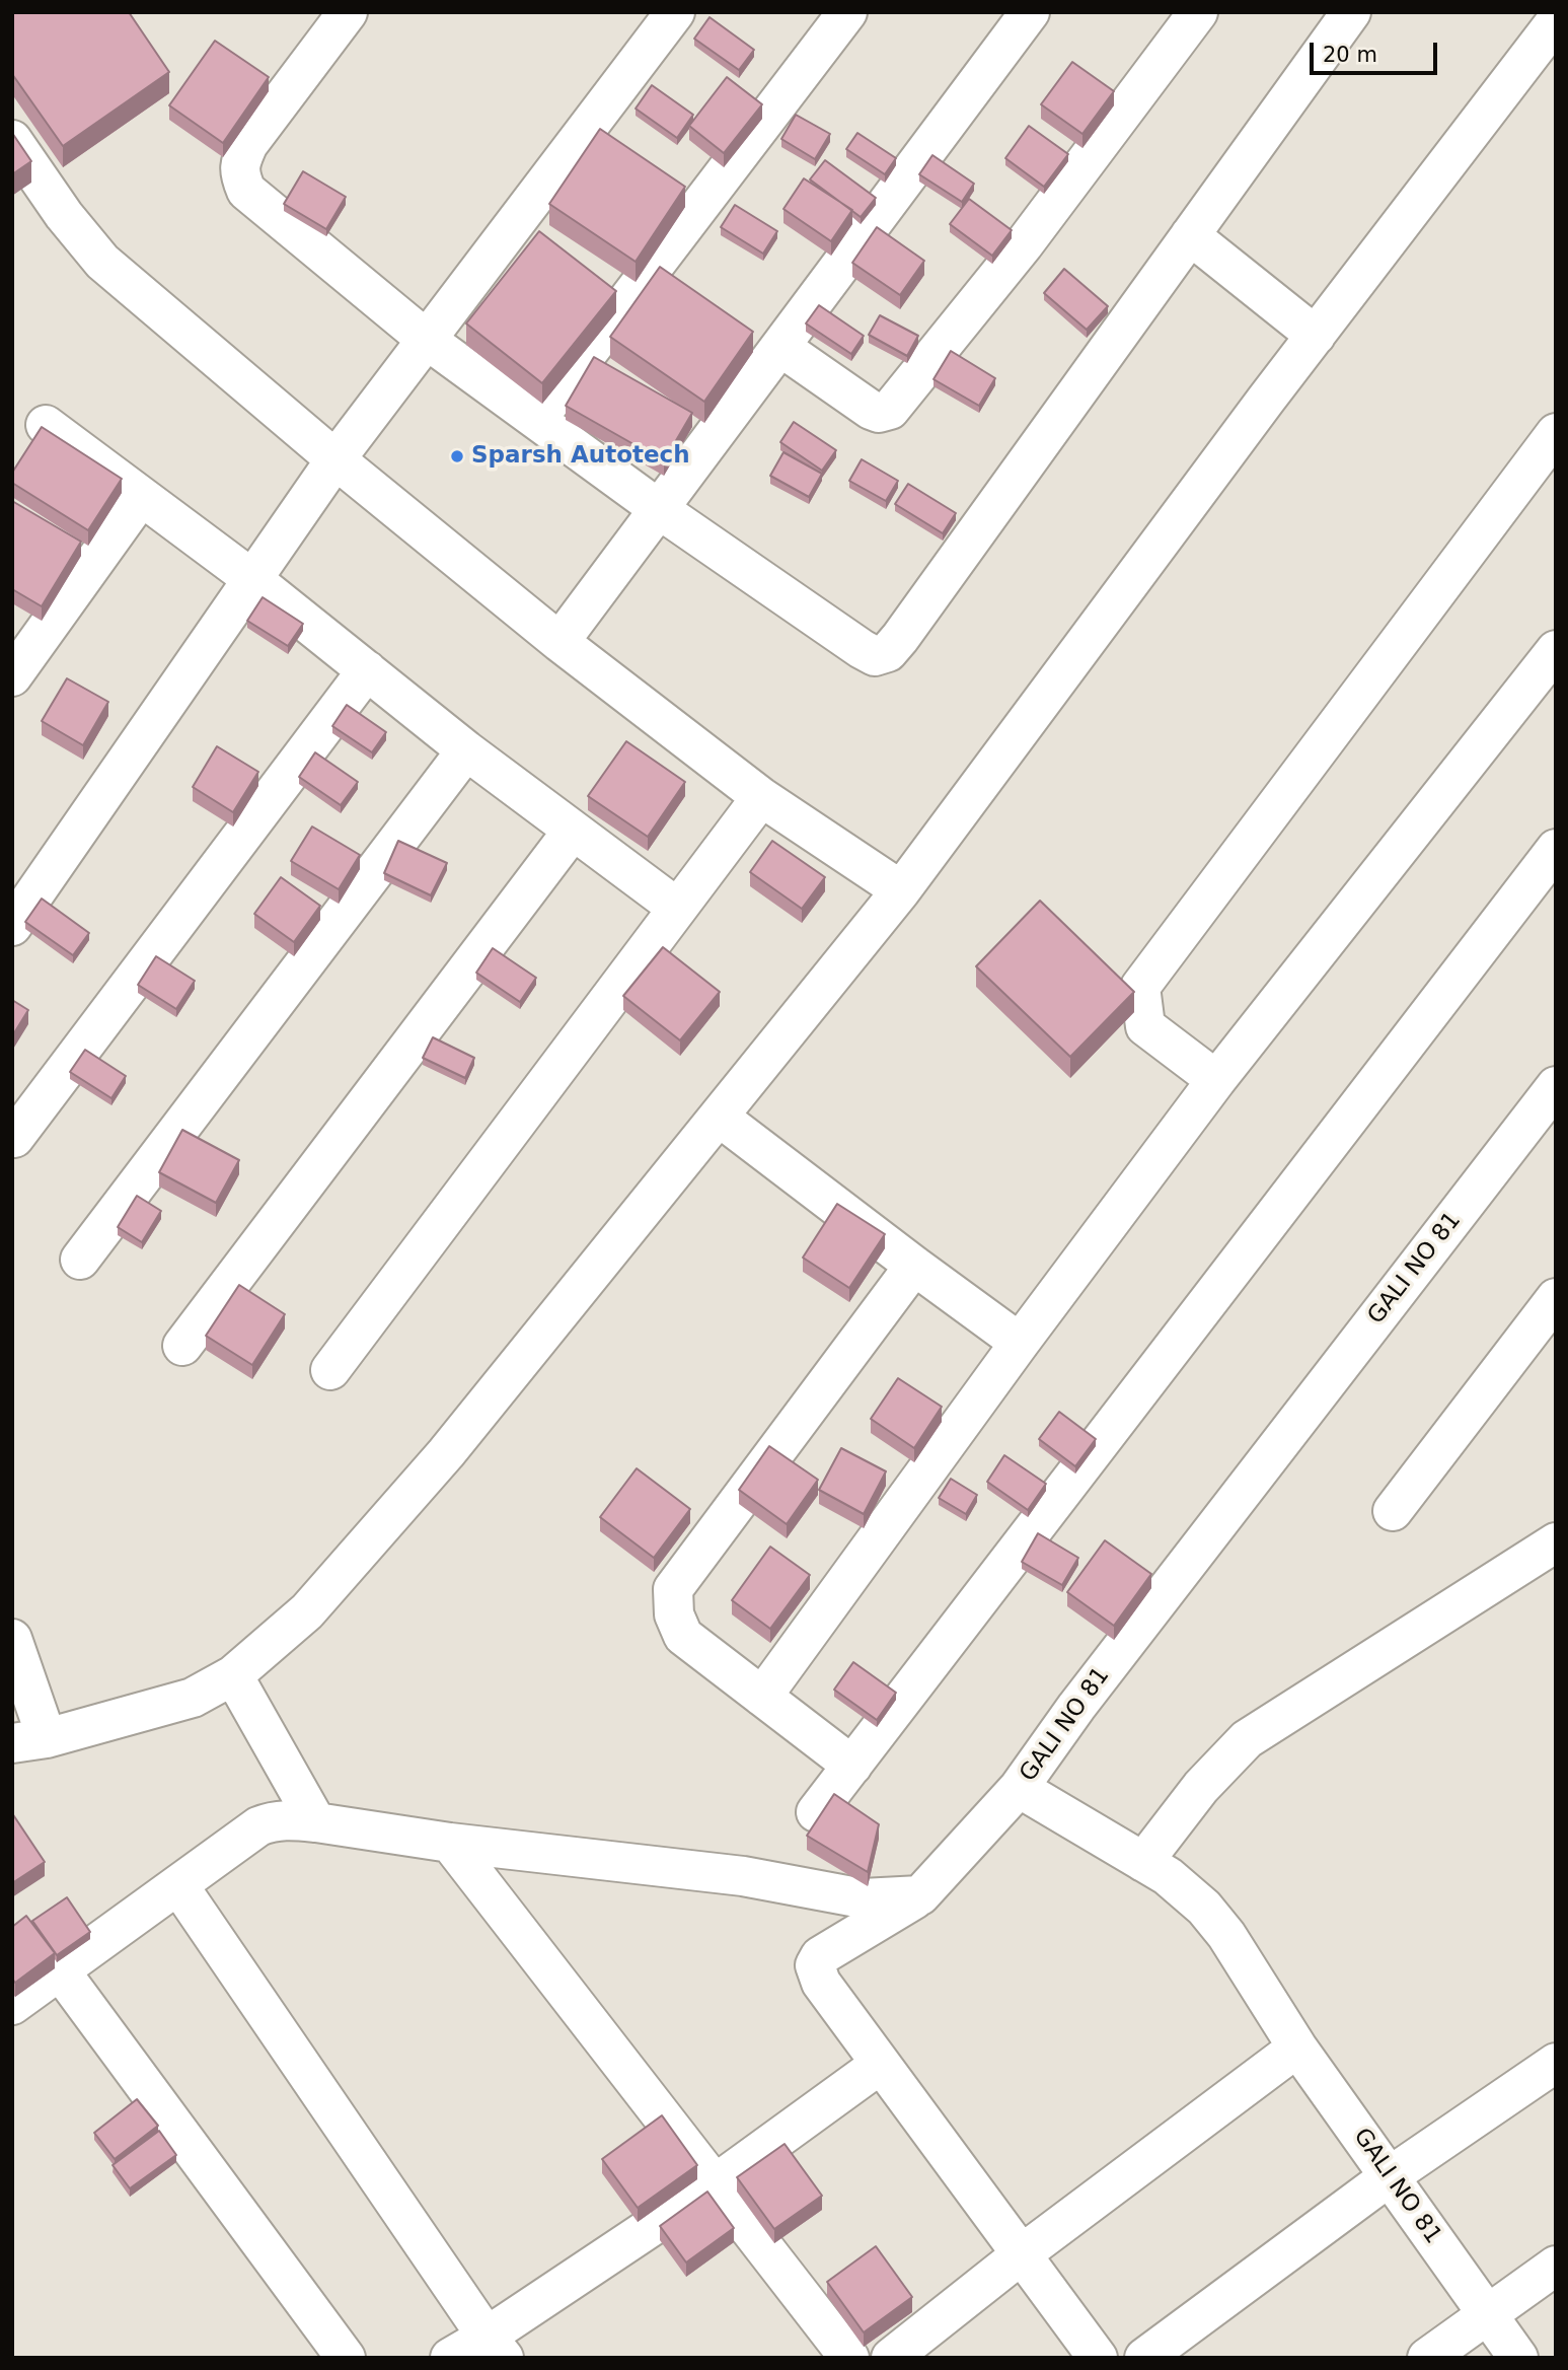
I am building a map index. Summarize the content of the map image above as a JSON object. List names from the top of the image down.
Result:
{
  "streets": {
    "street": ["GALI NO 81"]
  },
  "places": ["Sparsh Autotech"],
  "scale_bar": "20 m"
}
